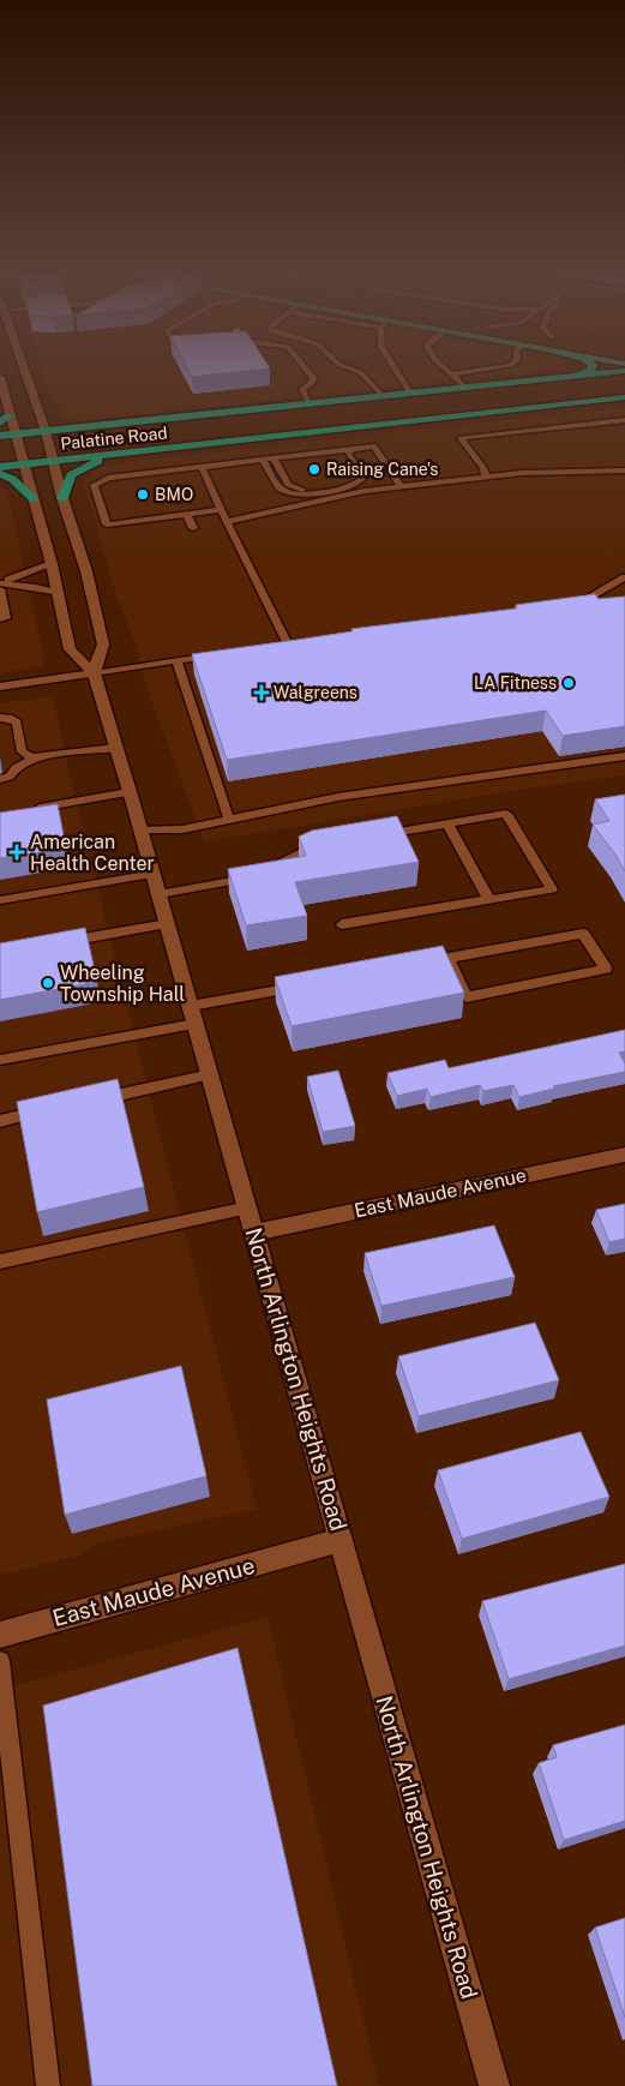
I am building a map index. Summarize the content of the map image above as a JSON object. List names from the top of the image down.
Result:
{
  "streets": {
    "highway": ["Palatine Road"],
    "main road": ["East Maude Avenue", "North Arlington Heights Road"]
  },
  "crossings": [
    ["Palatine Road", "North Arlington Heights Road"],
    ["East Maude Avenue", "North Arlington Heights Road"]
  ],
  "places": {
    "other": [
      "Raising Cane's",
      "BMO",
      "LA Fitness",
      "Wheeling Township Hall"
    ],
    "health": ["Walgreens", "American Health Center"]
  }
}
